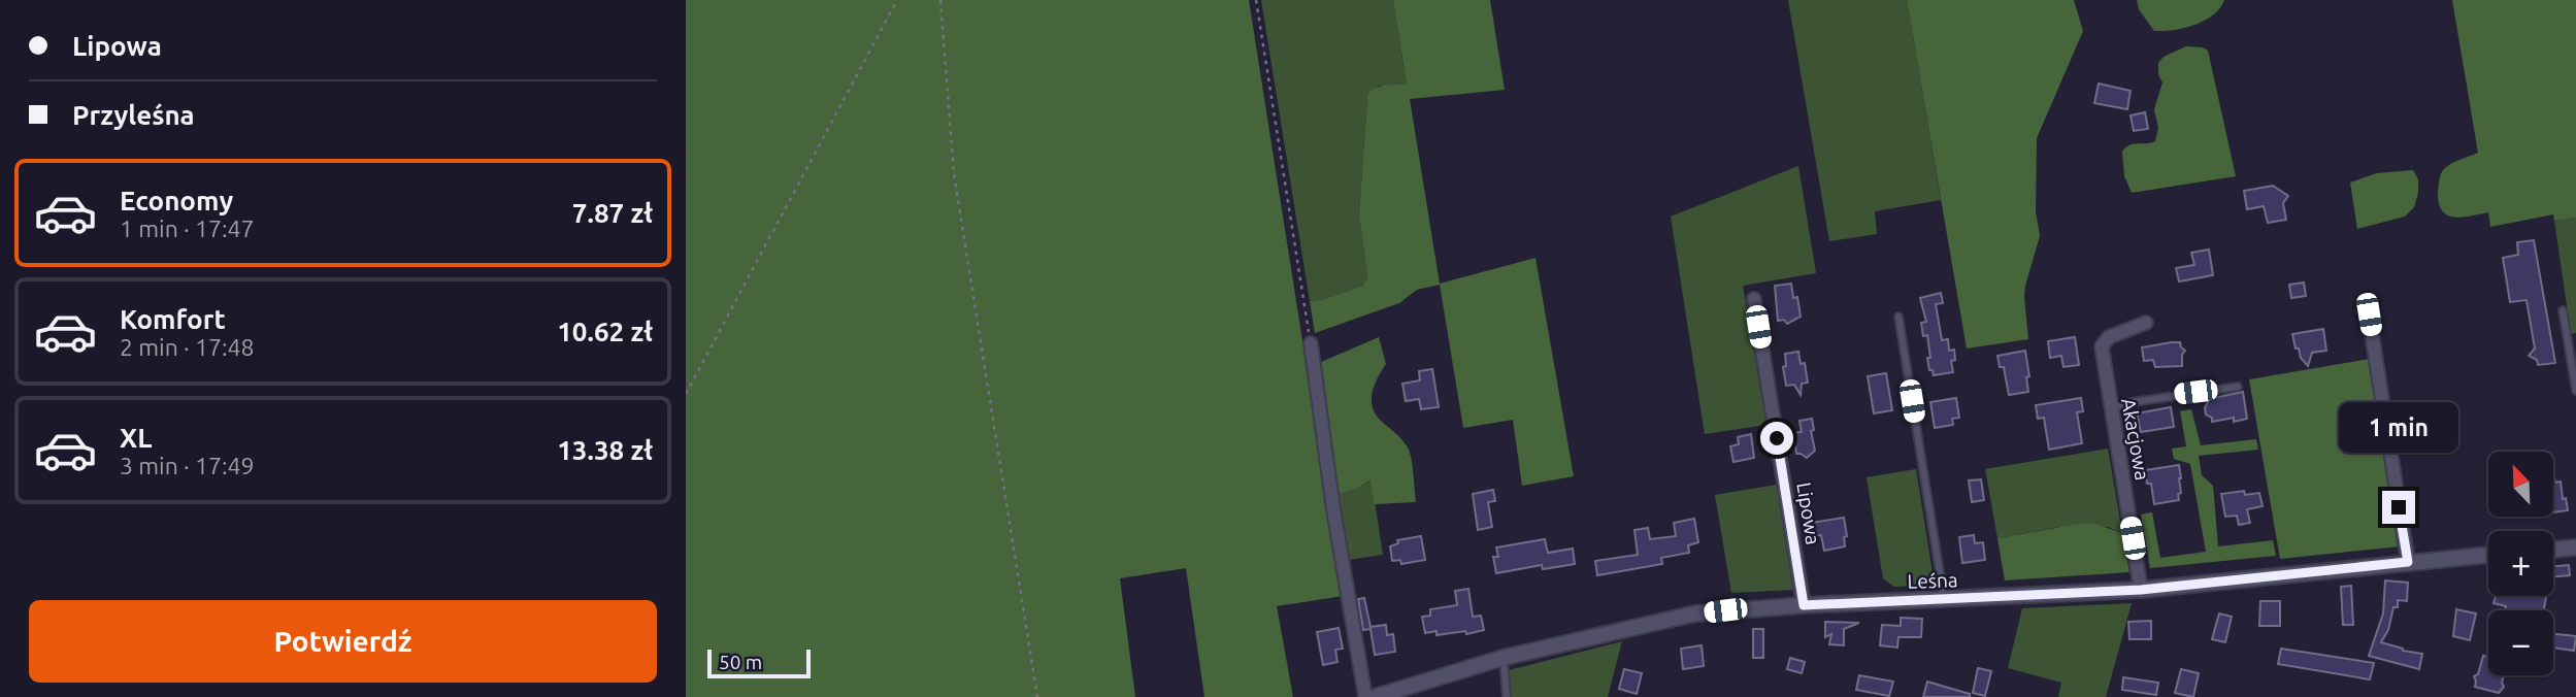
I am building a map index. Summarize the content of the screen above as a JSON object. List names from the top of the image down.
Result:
{
  "streets": {
    "street": ["Akacjowa", "Lipowa", "Leśna"]
  },
  "crossings": [
    ["Akacjowa", "Leśna"],
    ["Lipowa", "Leśna"]
  ],
  "scale_bar": "50 m",
  "north": "top left",
  "page": {
    "banner": ["Lipowa", "Przyleśna"],
    "list": [
      {
        "name": "Economy",
        "note": "1 min · 17:47",
        "value": "7.87 zł"
      },
      {
        "name": "Komfort",
        "note": "2 min · 17:48",
        "value": "10.62 zł"
      },
      {
        "name": "XL",
        "note": "3 min · 17:49",
        "value": "13.38 zł"
      }
    ],
    "bubble": "1 min",
    "map_buttons": ["+", "−"],
    "buttons": "Potwierdź",
    "scale": "50 m"
  }
}
